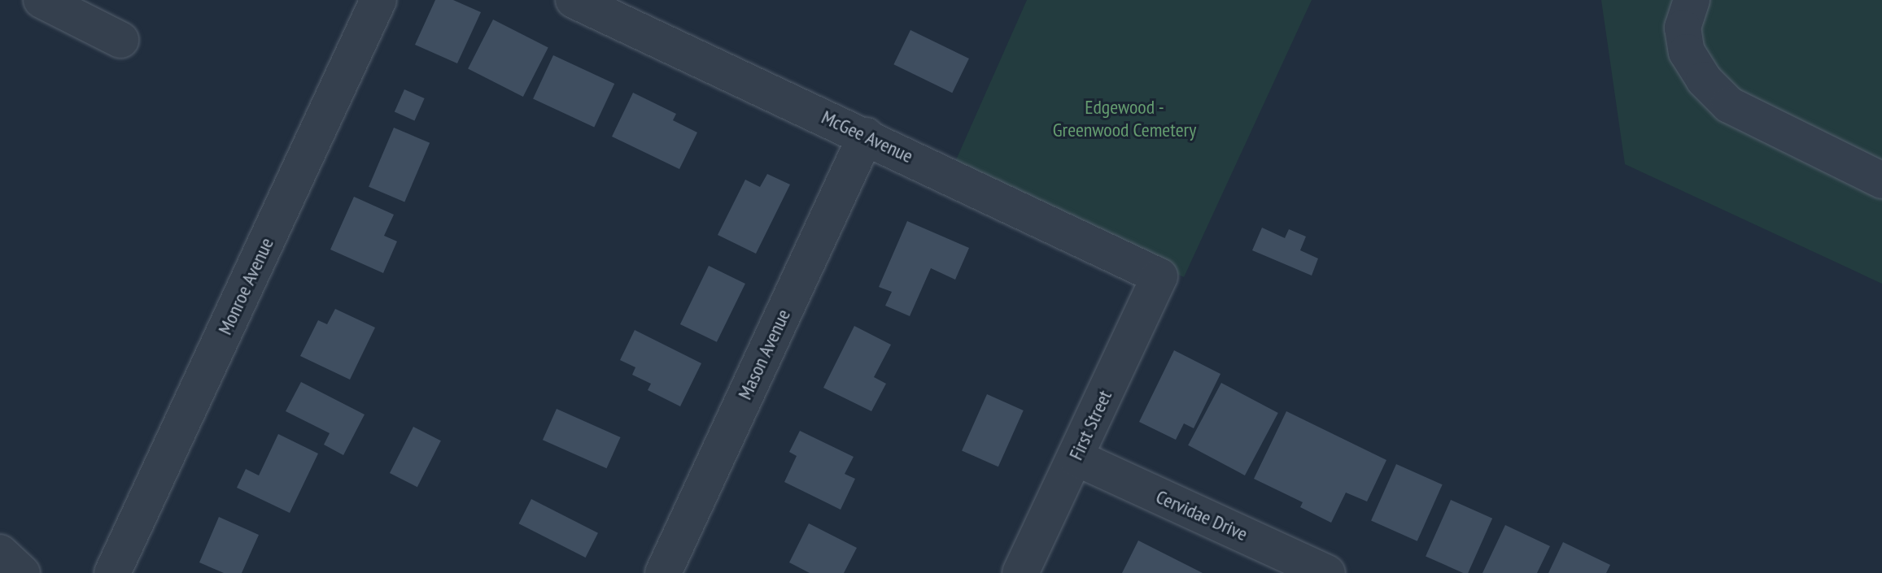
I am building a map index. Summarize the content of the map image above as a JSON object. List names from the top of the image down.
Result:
{
  "streets": {
    "street": [
      "McGee Avenue",
      "Monroe Avenue",
      "Mason Avenue",
      "First Street",
      "Cervidae Drive"
    ]
  },
  "crossings": [
    ["McGee Avenue", "Mason Avenue"],
    ["McGee Avenue", "First Street"],
    ["First Street", "Cervidae Drive"]
  ],
  "parks": ["Edgewood - Greenwood Cemetery"]
}
